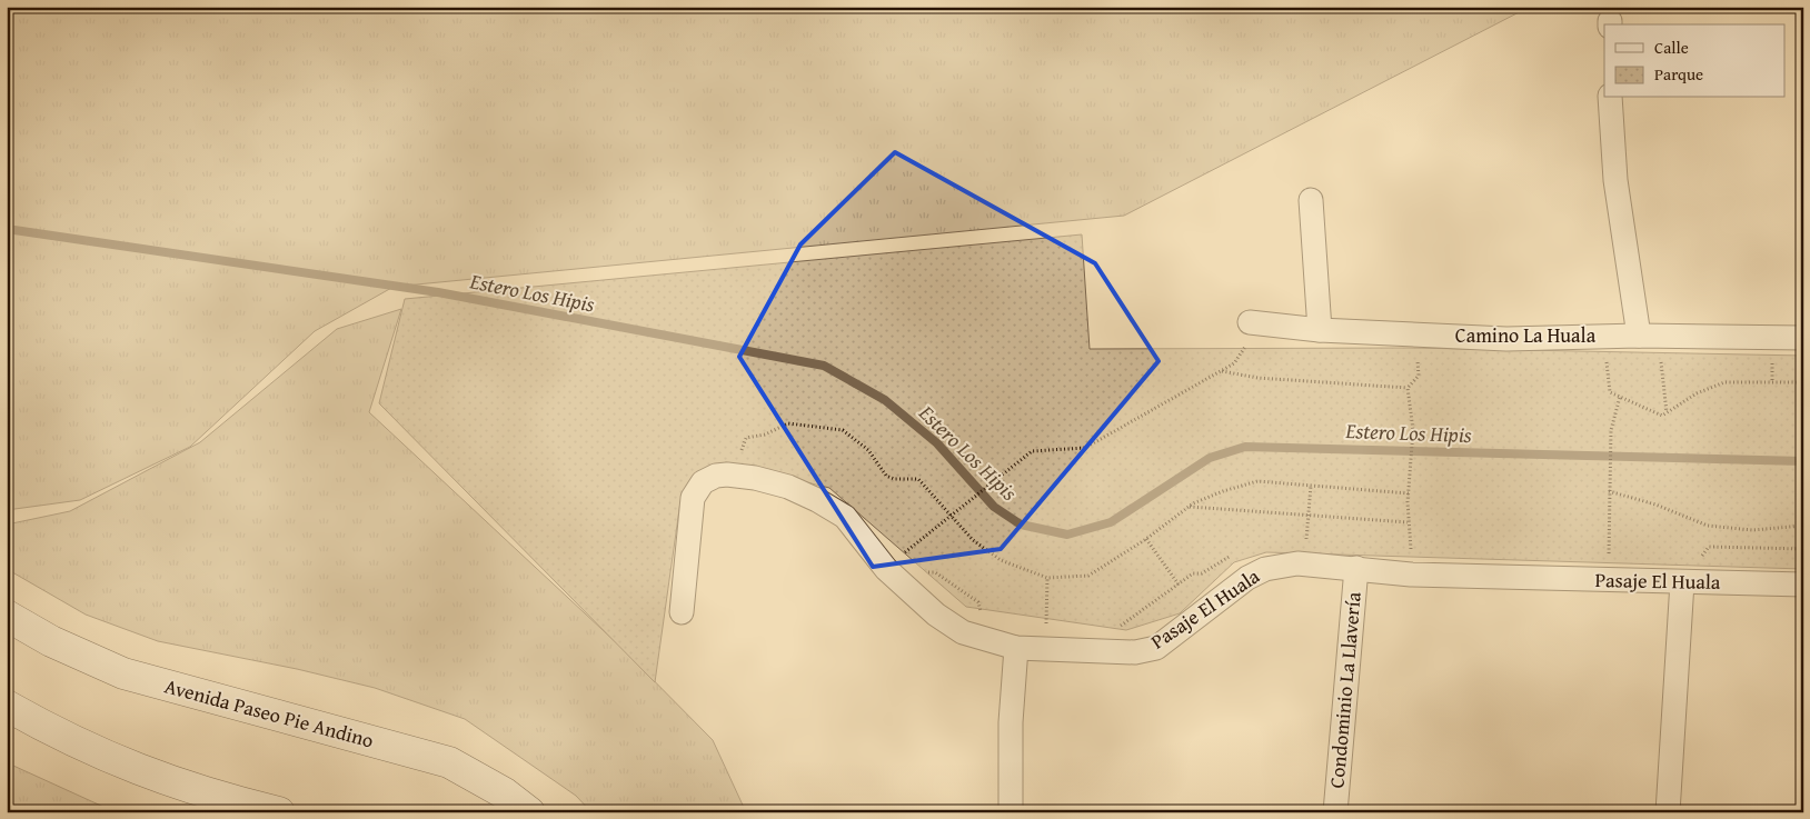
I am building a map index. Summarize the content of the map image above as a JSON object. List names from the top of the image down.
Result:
{
  "streets": {
    "main road": ["Avenida Paseo Pie Andino"],
    "street": ["Camino La Huala", "Pasaje El Huala", "Condominio La Llavería"]
  },
  "crossings": [
    ["Pasaje El Huala", "Condominio La Llavería"]
  ],
  "water": ["Estero Los Hipis"],
  "legend": ["Calle", "Parque"]
}
